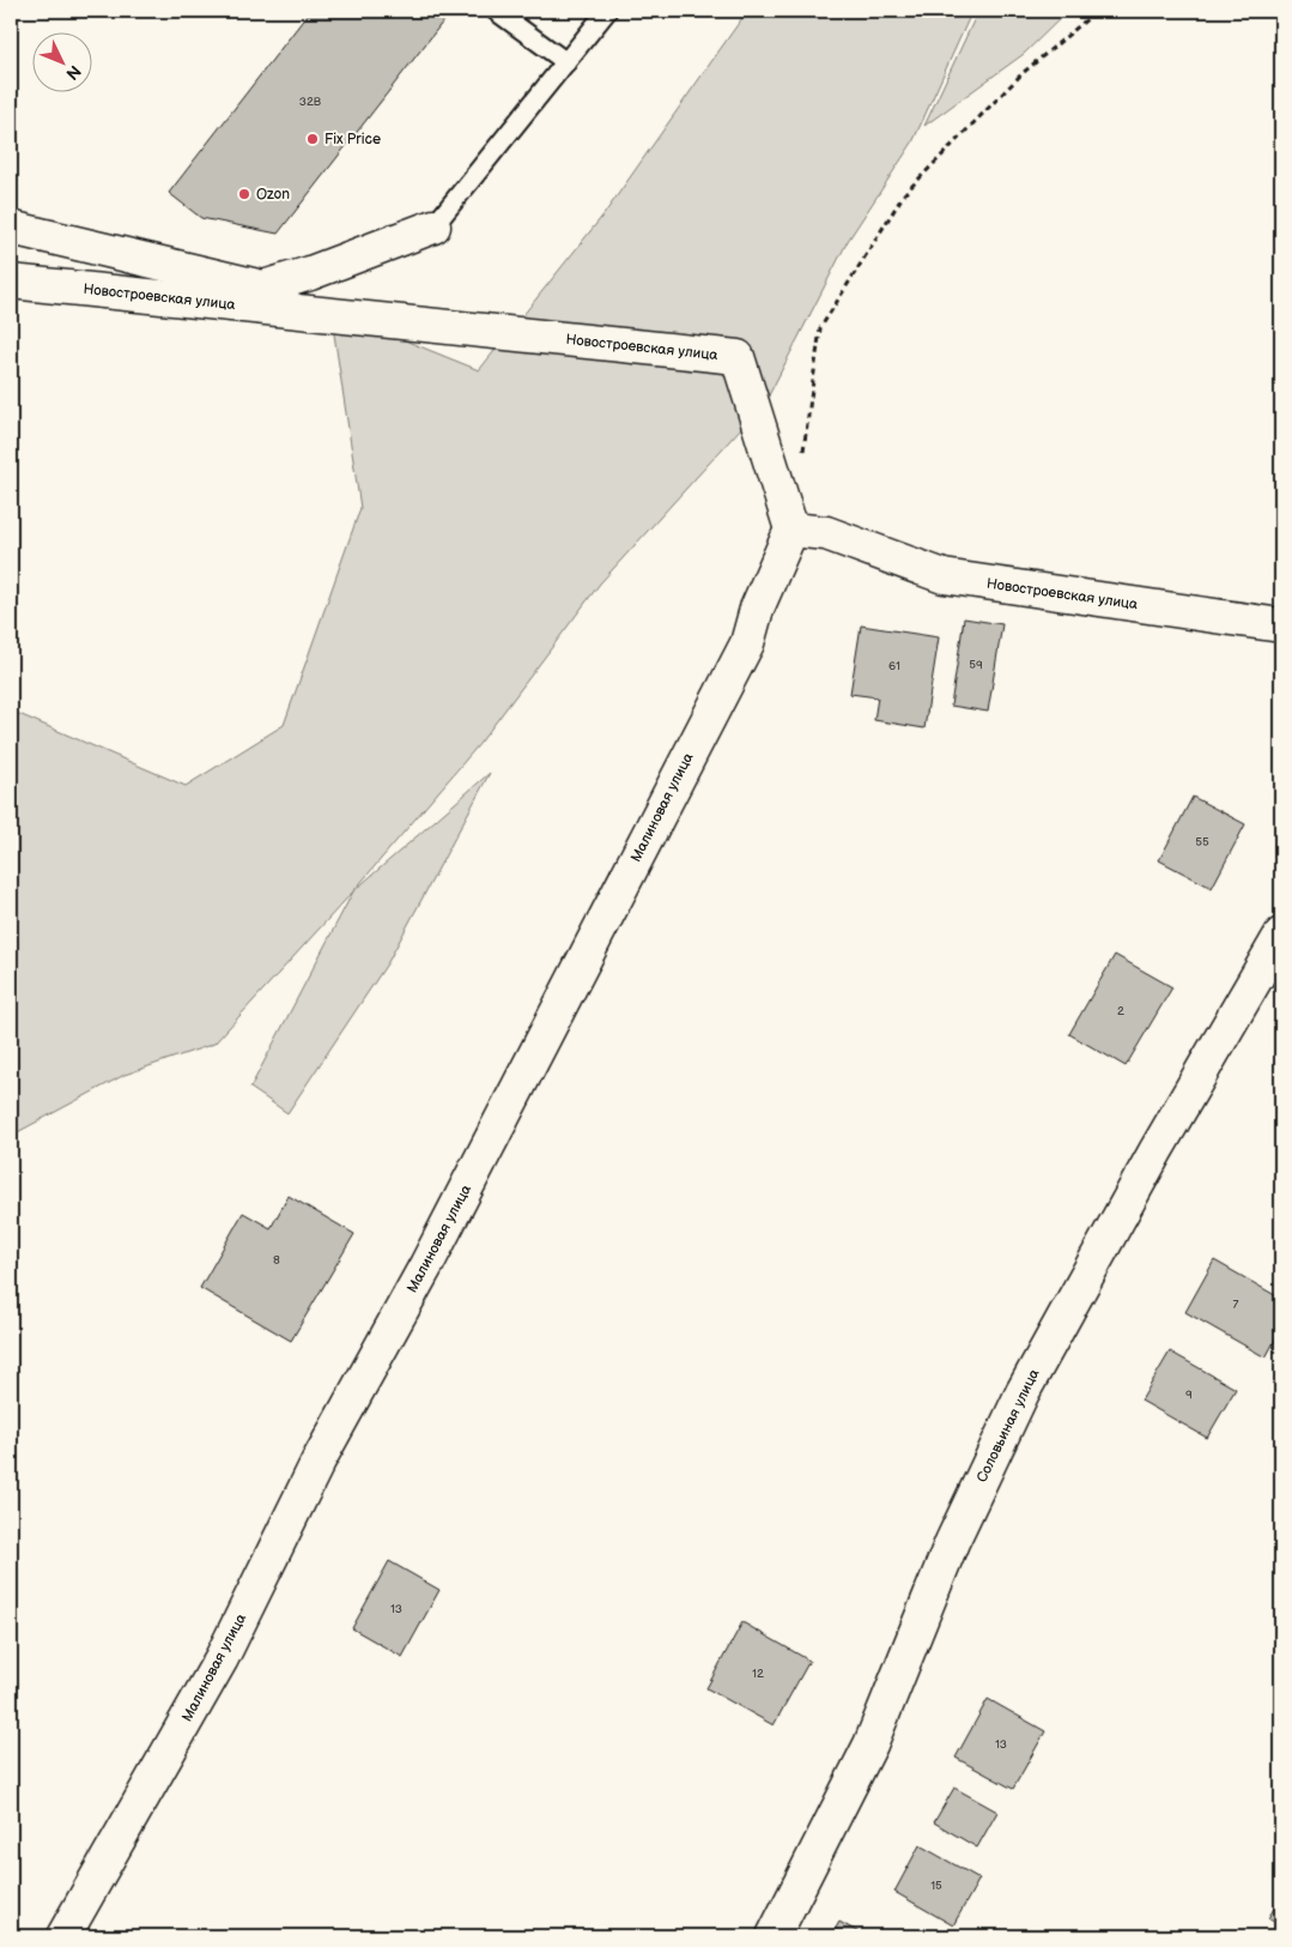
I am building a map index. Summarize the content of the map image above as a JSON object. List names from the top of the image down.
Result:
{
  "streets": {
    "street": ["Новостроевская улица", "Малиновая улица", "Соловьиная улица"]
  },
  "crossings": [
    ["Новостроевская улица", "Малиновая улица"]
  ],
  "places": ["Fix Price", "Ozon"],
  "house_numbers": [
    "32В",
    "59",
    "61",
    "55",
    "2",
    "8",
    "7",
    "9",
    "13",
    "12",
    "13",
    "15"
  ],
  "north": "bottom right"
}
